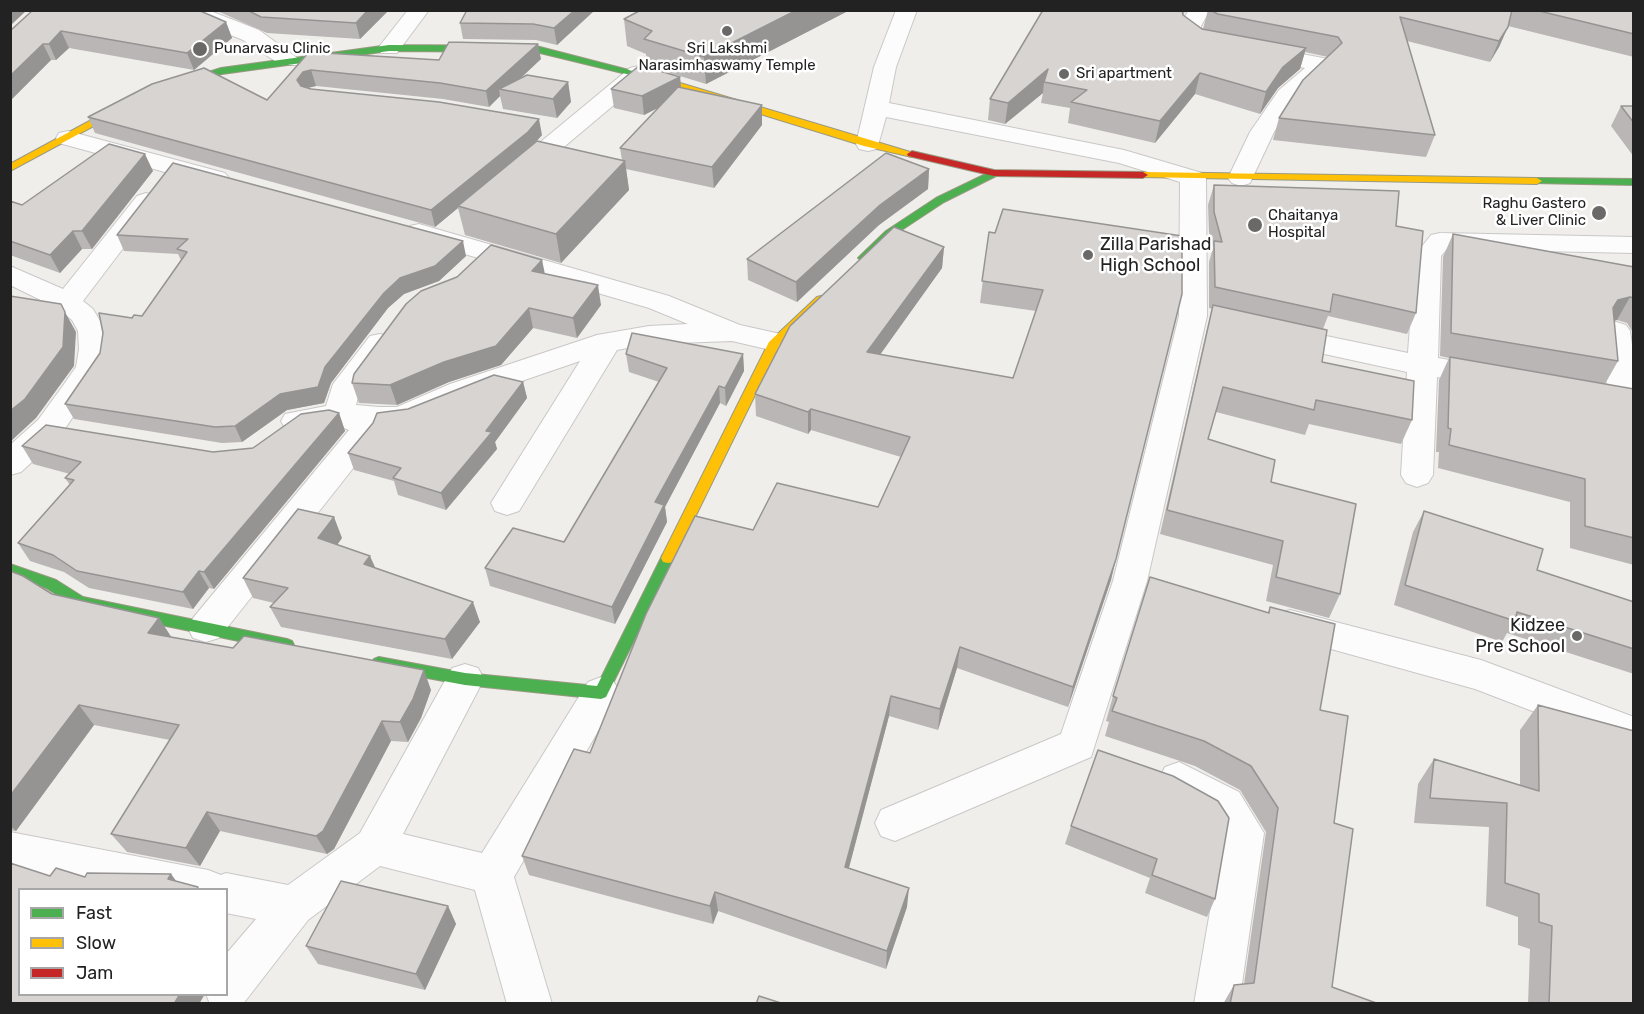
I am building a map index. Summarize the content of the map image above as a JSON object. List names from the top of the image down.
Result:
{
  "places": [
    "Sri Lakshmi Narasimhaswamy Temple",
    "Punarvasu Clinic",
    "Sri apartment",
    "Raghu Gastero & Liver Clinic",
    "Chaitanya Hospital",
    "Zilla Parishad High School",
    "Kidzee Pre School"
  ],
  "legend": ["Fast", "Slow", "Jam"]
}
